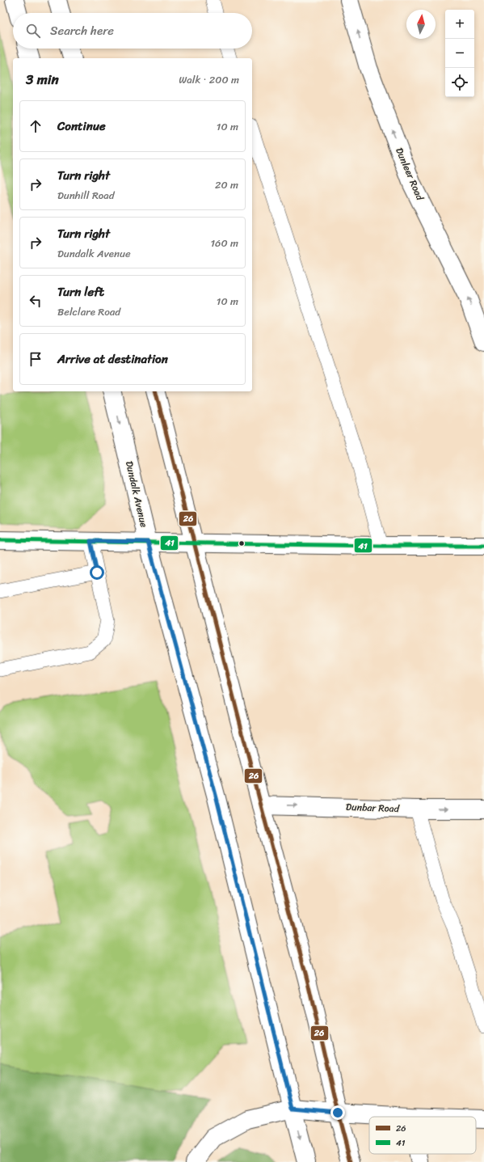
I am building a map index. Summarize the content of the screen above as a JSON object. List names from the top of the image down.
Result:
{
  "streets": {
    "main road": ["Dunleer Road", "Dundalk Avenue", "Dunbar Road"]
  },
  "one_way": ["Dunleer Road", "Dunbar Road"],
  "lines": ["transit line 26", "transit line 41"],
  "legend": ["26", "41"],
  "north": "top",
  "page": {
    "map_buttons": ["+", "−"],
    "search": "Search here",
    "heading": ["3 min", "Walk · 200 m"],
    "list": [
      ["Continue", "10 m"],
      ["Turn right", "Dunhill Road", "20 m"],
      ["Turn right", "Dundalk Avenue", "160 m"],
      ["Turn left", "Belclare Road", "10 m"],
      "Arrive at destination"
    ]
  }
}
